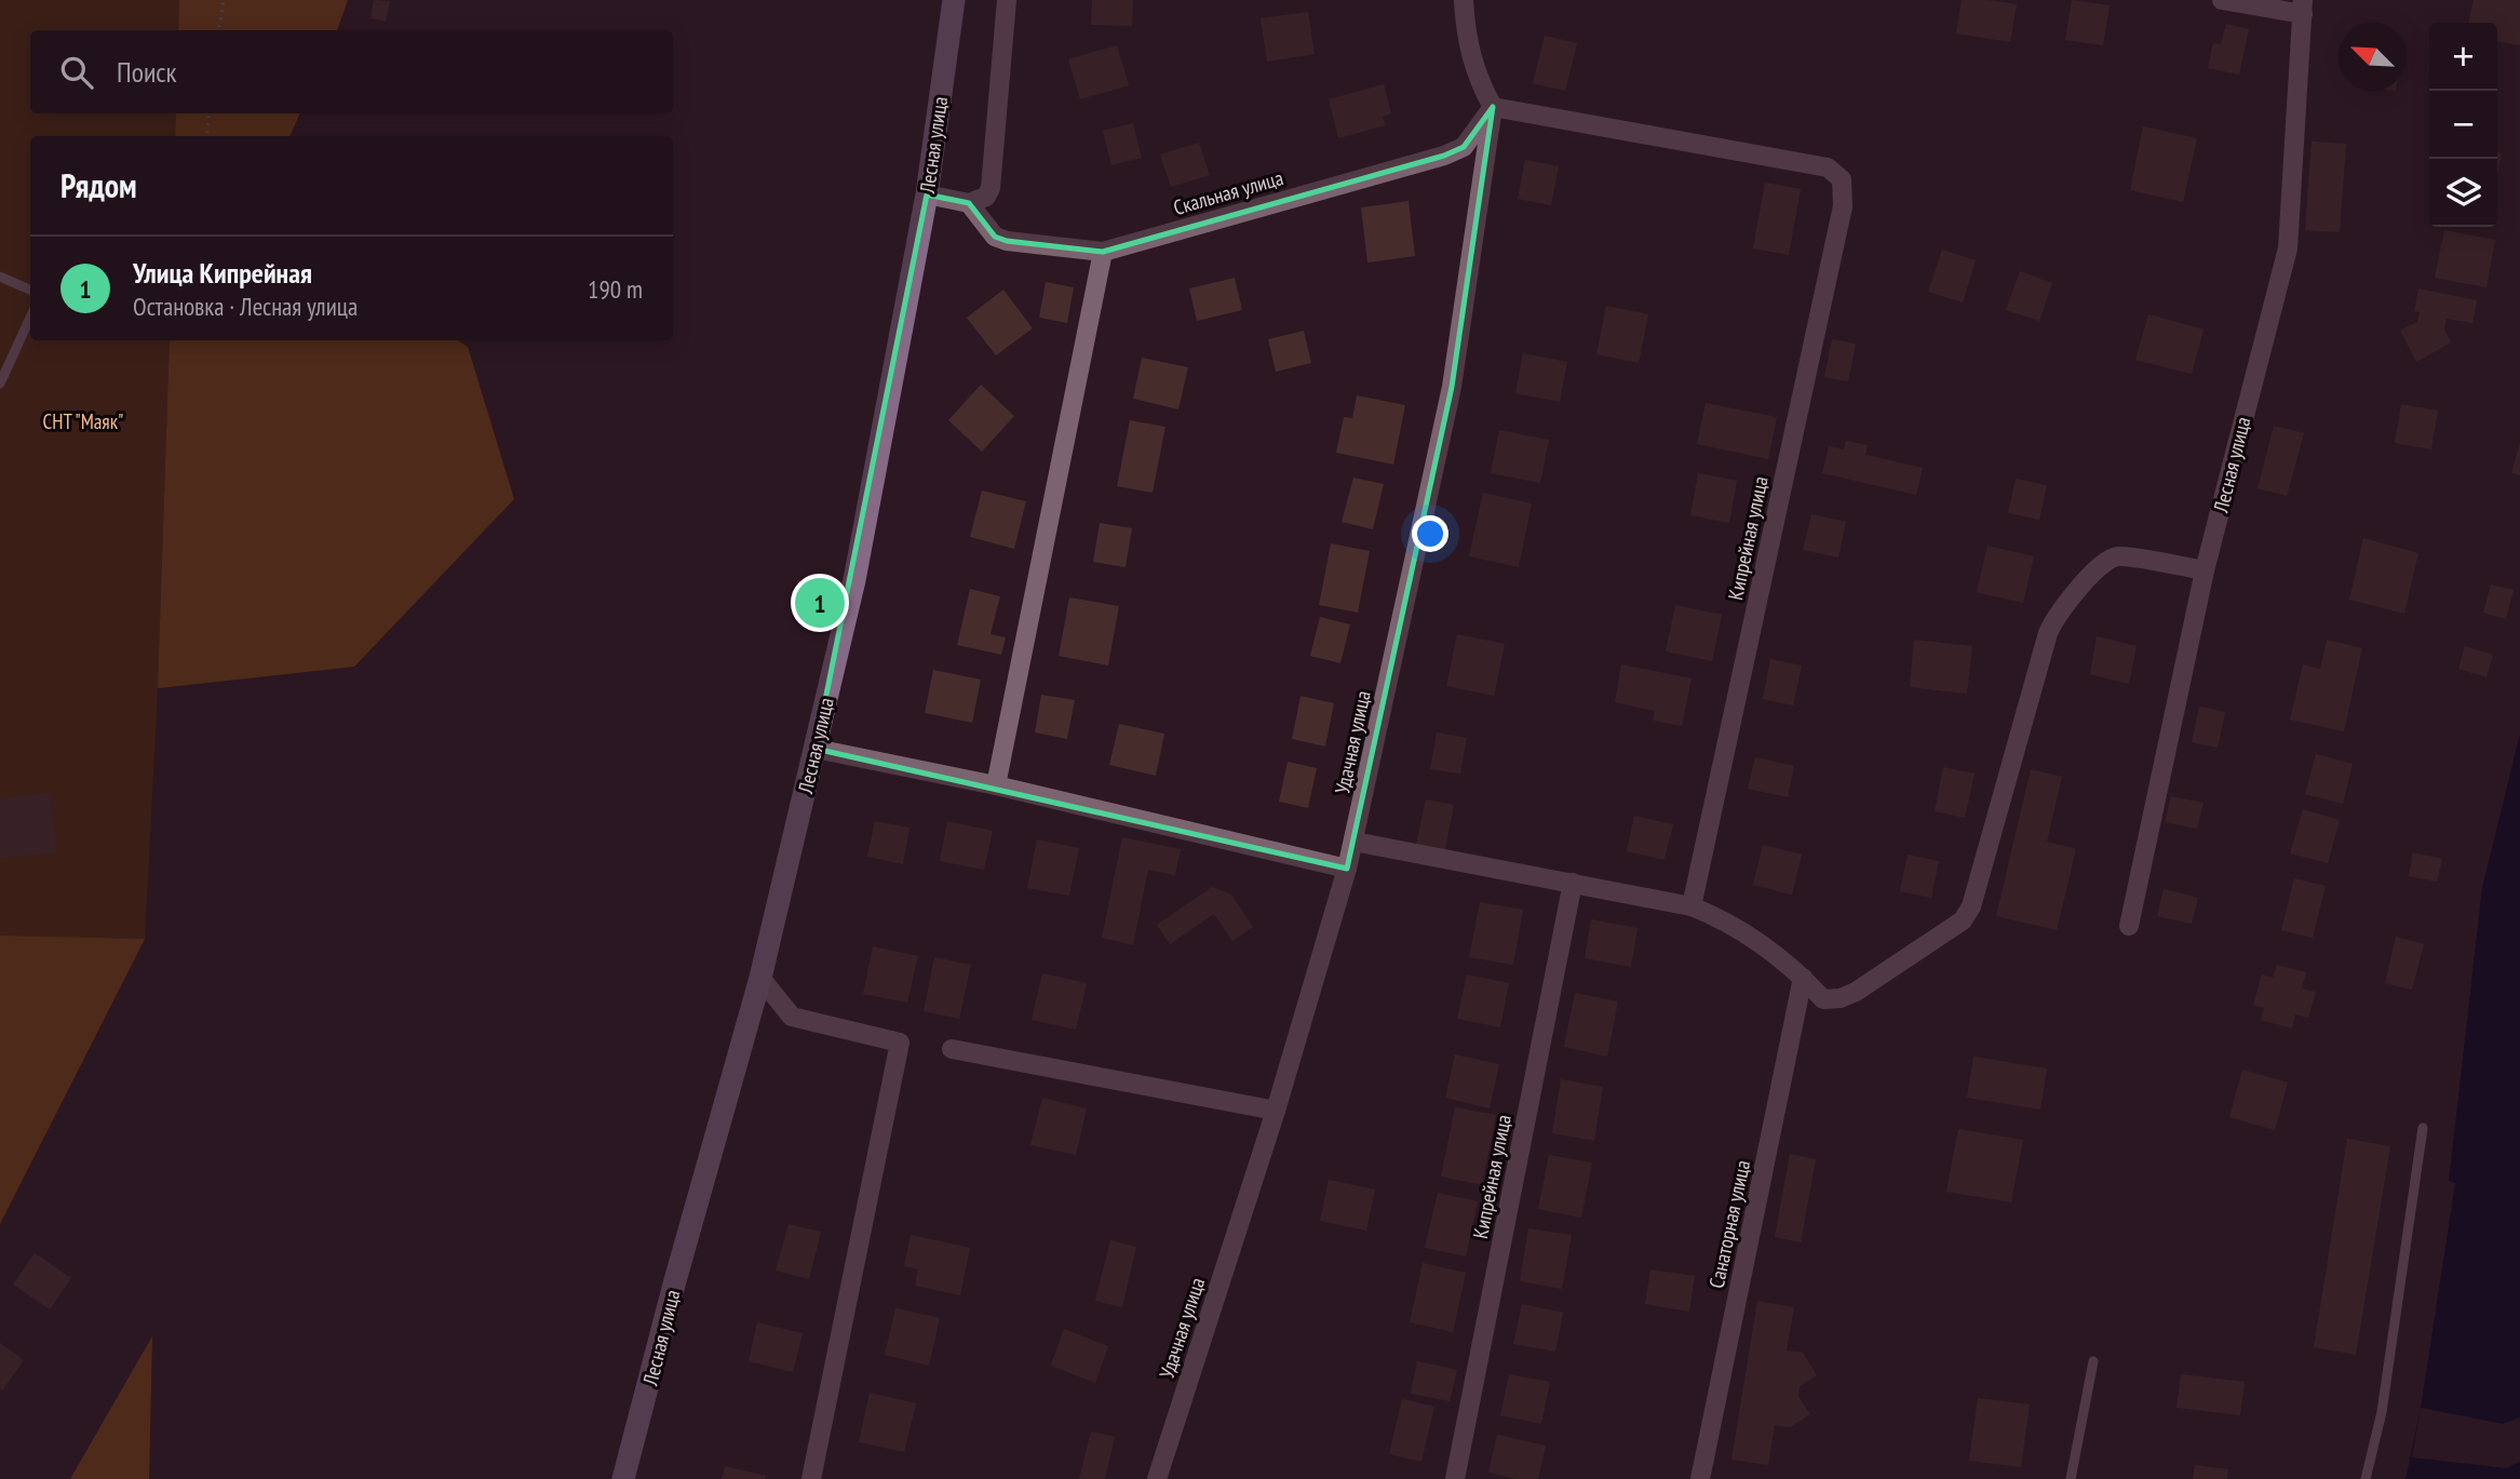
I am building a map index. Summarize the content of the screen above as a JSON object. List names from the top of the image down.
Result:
{
  "streets": {
    "main road": ["Лесная улица"],
    "street": [
      "Скальная улица",
      "Кипрейная улица",
      "Удачная улица",
      "Санаторная улица"
    ]
  },
  "crossings": [
    ["Скальная улица", "Кипрейная улица"],
    ["Скальная улица", "Удачная улица"],
    ["Кипрейная улица", "Удачная улица"]
  ],
  "parks": ["СНТ \"Маяк\""],
  "north": "top left",
  "page": {
    "map_buttons": ["+", "−"],
    "search": "Поиск",
    "heading": "Рядом",
    "list": [
      {
        "mark": "1",
        "name": "Улица Кипрейная",
        "note": "Остановка · Лесная улица",
        "value": "190 m"
      }
    ],
    "pins": "1"
  }
}
